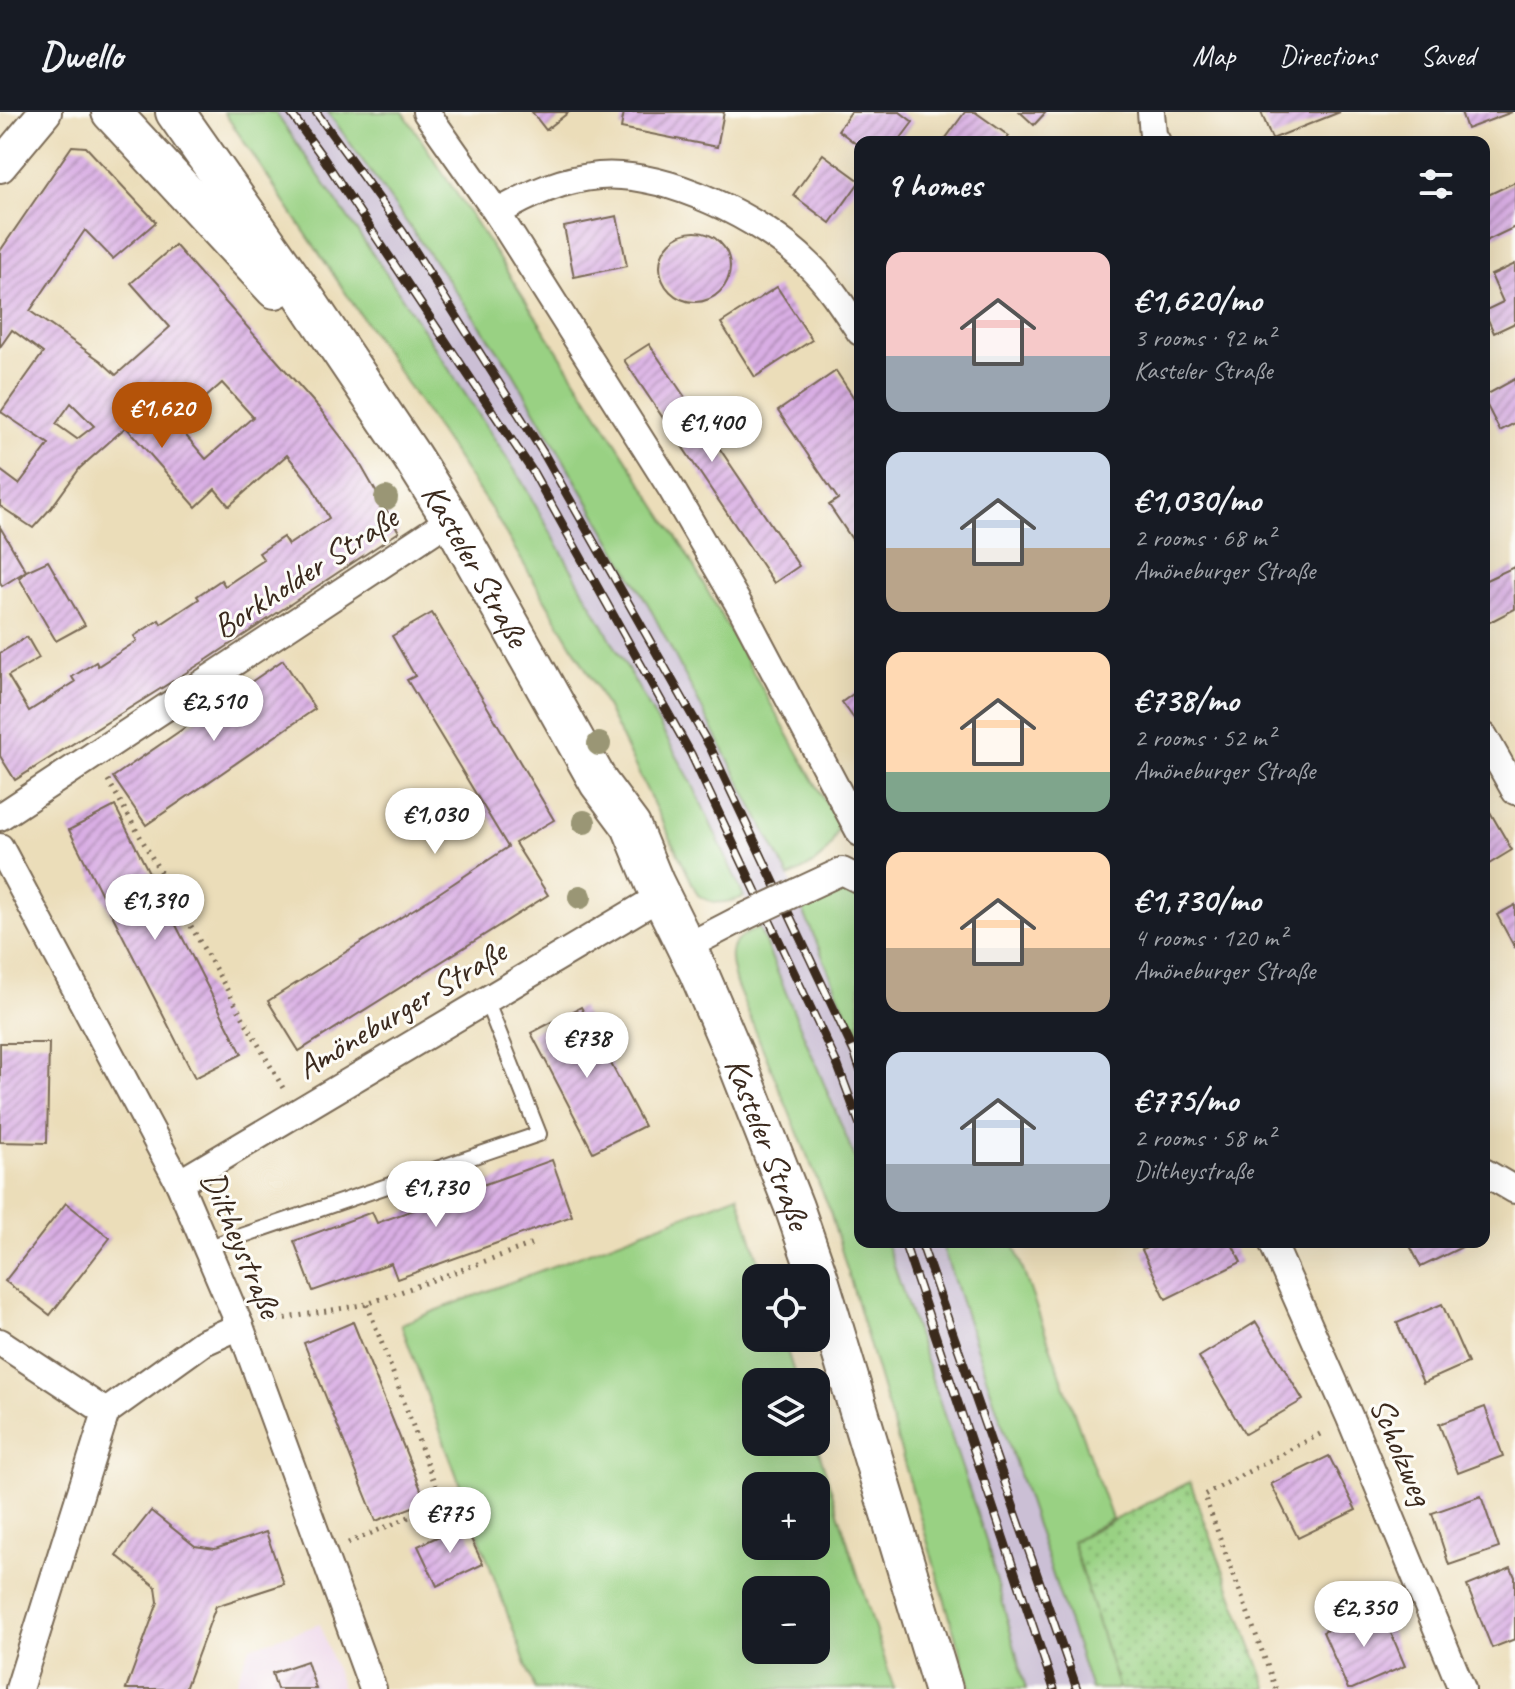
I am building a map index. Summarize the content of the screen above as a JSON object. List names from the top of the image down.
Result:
{
  "streets": {
    "main road": ["Kasteler Straße"],
    "street": [
      "Borkholder Straße",
      "Amöneburger Straße",
      "Diltheystraße",
      "Scholzweg"
    ]
  },
  "crossings": [
    ["Kasteler Straße", "Borkholder Straße"],
    ["Kasteler Straße", "Amöneburger Straße"],
    ["Amöneburger Straße", "Diltheystraße"]
  ],
  "page": {
    "header": "Dwello",
    "nav": ["Map", "Directions", "Saved"],
    "heading": "9 homes",
    "list": [
      {
        "name": "€1,620/mo",
        "note": "3 rooms · 92 m² · Kasteler Straße"
      },
      {
        "name": "€1,030/mo",
        "note": "2 rooms · 68 m² · Amöneburger Straße"
      },
      {
        "name": "€738/mo",
        "note": "2 rooms · 52 m² · Amöneburger Straße"
      },
      {
        "name": "€1,730/mo",
        "note": "4 rooms · 120 m² · Amöneburger Straße"
      },
      {
        "name": "€775/mo",
        "note": "2 rooms · 58 m² · Diltheystraße"
      }
    ],
    "price": [
      "€1,620",
      "€1,400",
      "€2,510",
      "€1,030",
      "€1,390",
      "€738",
      "€1,730",
      "€775",
      "€2,350"
    ],
    "map_buttons": ["+", "−"]
  }
}
